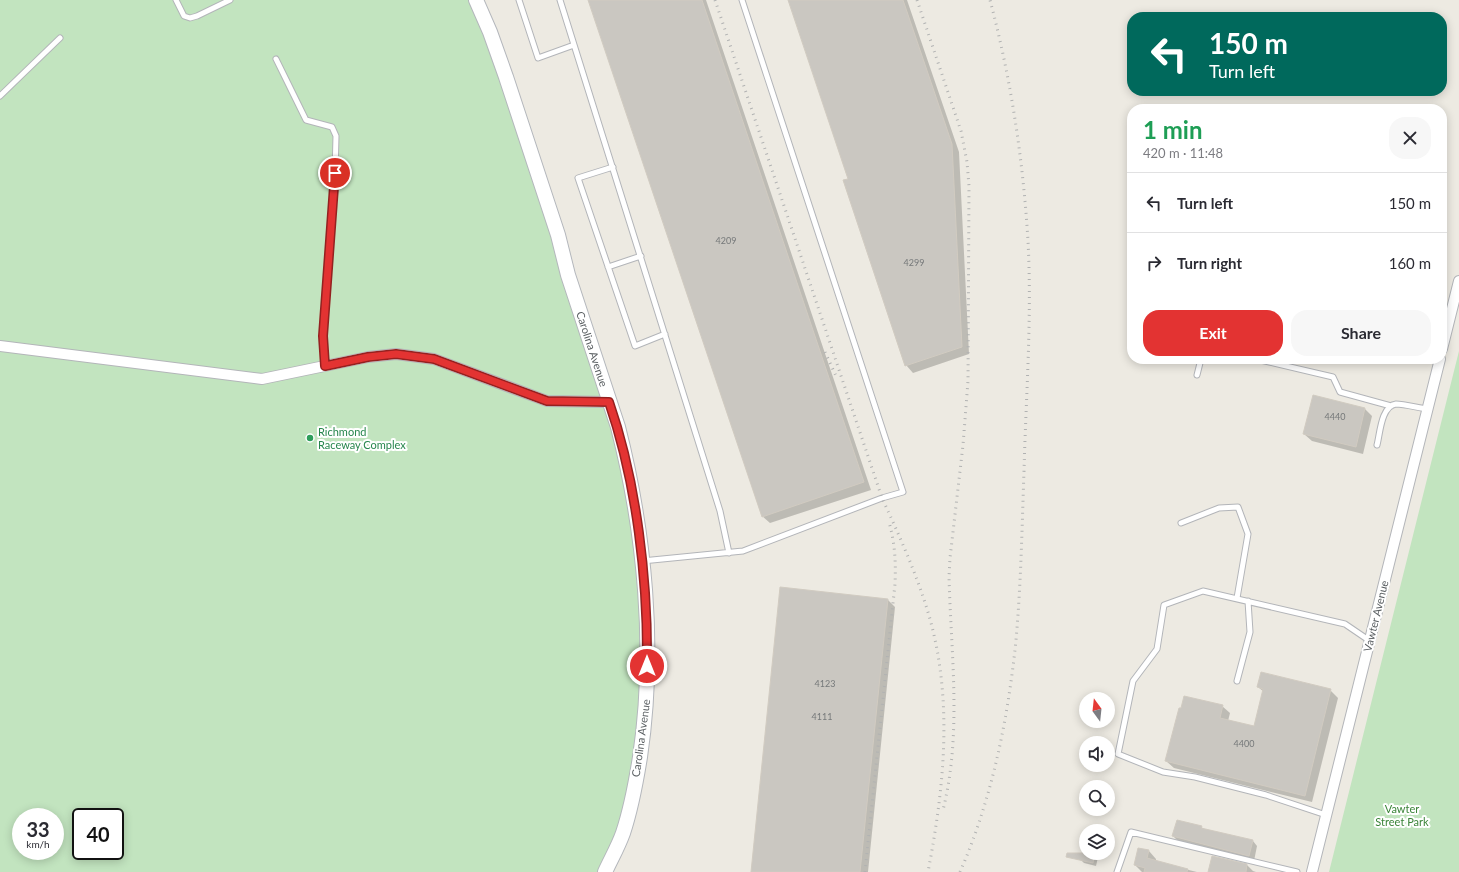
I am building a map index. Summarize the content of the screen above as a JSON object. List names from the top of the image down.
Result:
{
  "streets": {
    "street": ["Carolina Avenue", "Vawter Avenue"]
  },
  "parks": ["Vawter Street Park"],
  "places": ["Richmond Raceway Complex"],
  "house_numbers": [
    "4209",
    "4299",
    "4440",
    "4123",
    "4111",
    "4400"
  ],
  "north": "top",
  "page": {
    "turn": ["150 m", "Turn left"],
    "heading": ["1 min", "420 m · 11:48"],
    "list": [
      {
        "name": "Turn left",
        "value": "150 m"
      },
      {
        "name": "Turn right",
        "value": "160 m"
      }
    ],
    "buttons": ["Exit", "Share"],
    "speed": "33 km/h",
    "limit": "40"
  }
}
